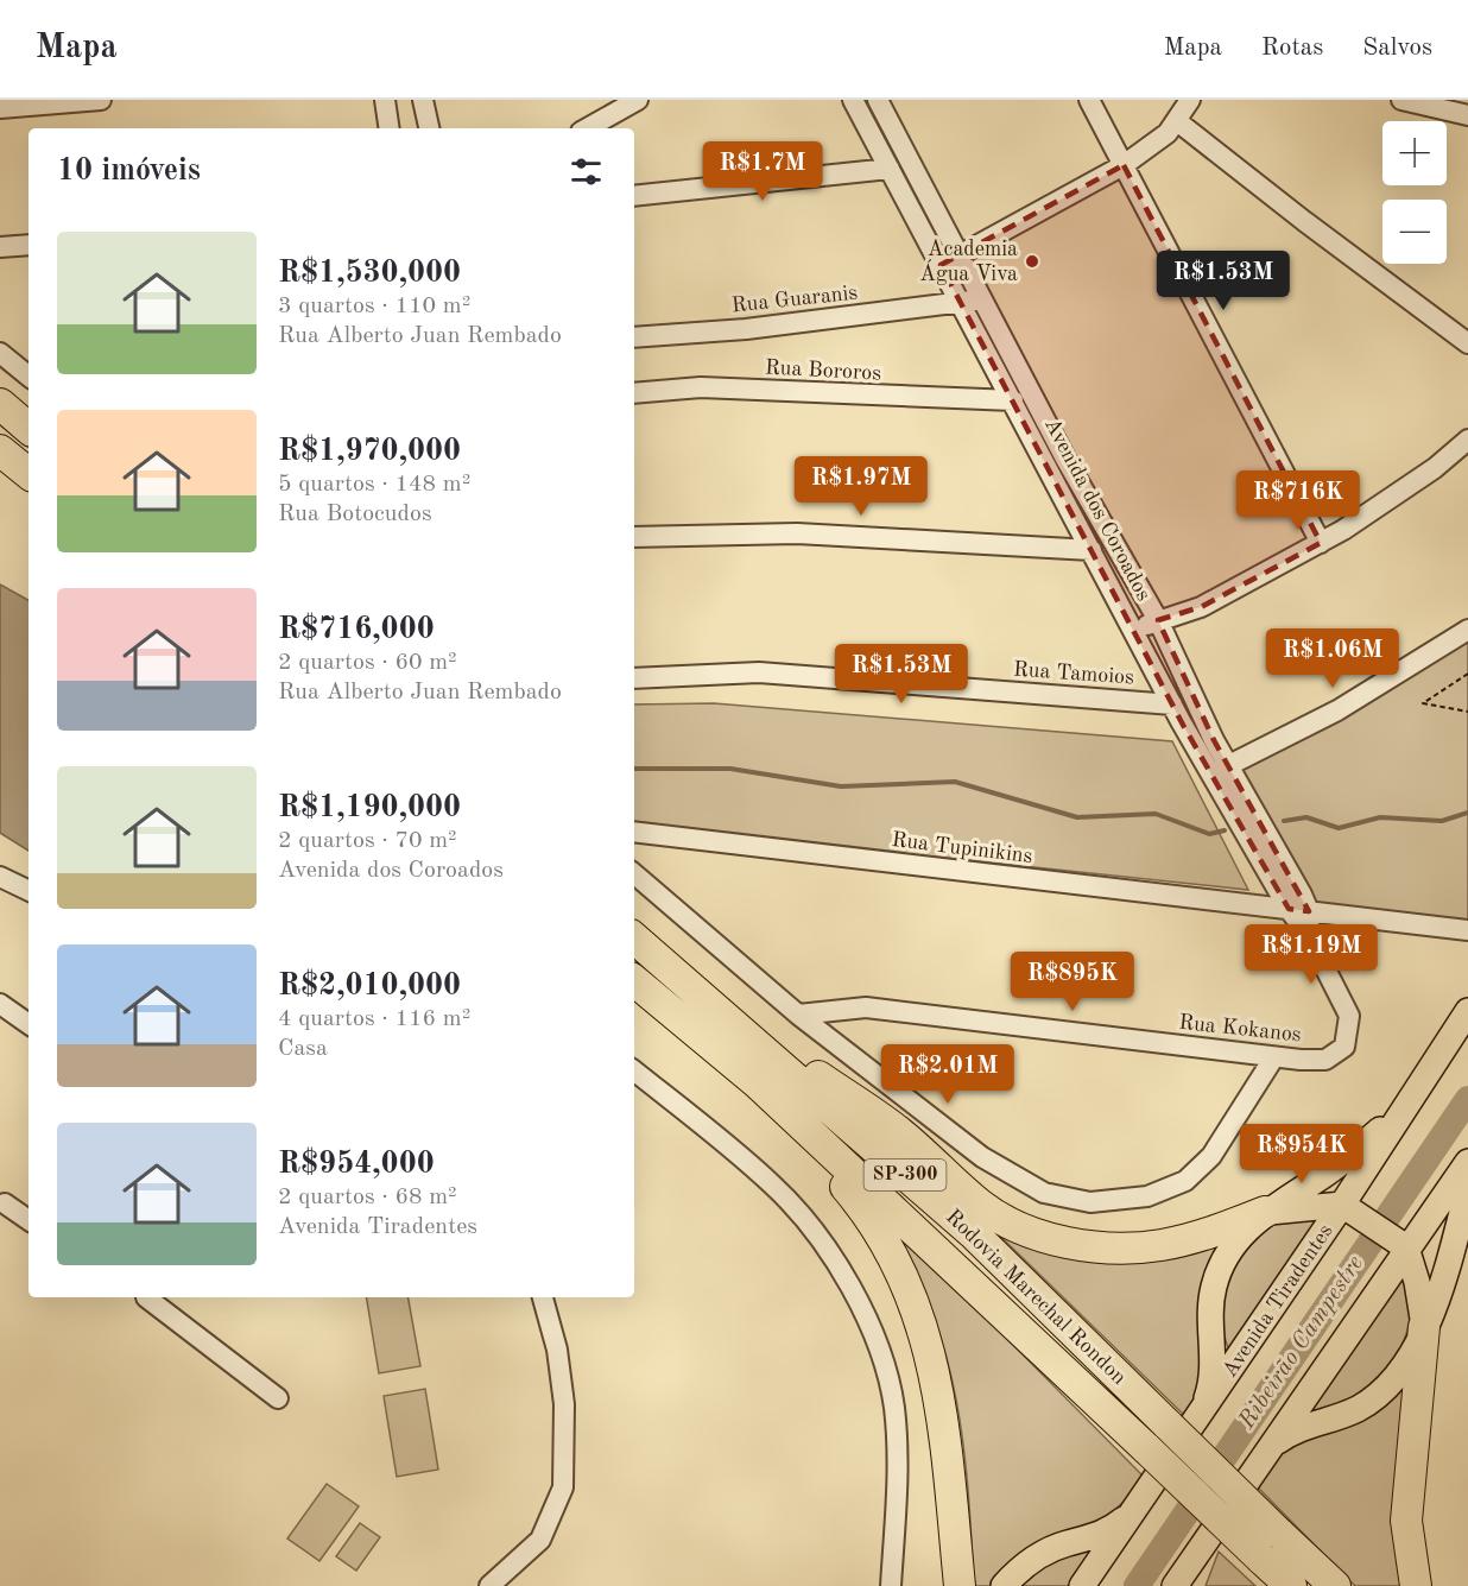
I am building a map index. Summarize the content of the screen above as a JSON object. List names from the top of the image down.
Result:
{
  "streets": {
    "highway": ["SP-300", "Rodovia Marechal Rondon"],
    "main road": ["Avenida Tiradentes"],
    "street": [
      "Rua Guaranis",
      "Rua Bororos",
      "Avenida dos Coroados",
      "Rua Tamoios",
      "Rua Tupinikins",
      "Rua Kokanos"
    ]
  },
  "crossings": [
    ["Rua Guaranis", "Avenida dos Coroados"],
    ["Rua Bororos", "Avenida dos Coroados"],
    ["Avenida dos Coroados", "Rua Tamoios"],
    ["Avenida dos Coroados", "Rua Tupinikins"],
    ["Avenida dos Coroados", "Rua Kokanos"]
  ],
  "water": ["Ribeirão Campestre"],
  "places": ["Academia Água Viva"],
  "page": {
    "header": "Mapa",
    "nav": ["Mapa", "Rotas", "Salvos"],
    "map_buttons": ["+", "−"],
    "heading": "10 imóveis",
    "price": [
      "R$1.7M",
      "R$1.53M",
      "R$1.97M",
      "R$716K",
      "R$1.06M",
      "R$1.53M",
      "R$1.19M",
      "R$895K",
      "R$2.01M",
      "R$954K"
    ],
    "list": [
      {
        "name": "R$1,530,000",
        "note": "3 quartos · 110 m² · Rua Alberto Juan Rembado"
      },
      {
        "name": "R$1,970,000",
        "note": "5 quartos · 148 m² · Rua Botocudos"
      },
      {
        "name": "R$716,000",
        "note": "2 quartos · 60 m² · Rua Alberto Juan Rembado"
      },
      {
        "name": "R$1,190,000",
        "note": "2 quartos · 70 m² · Avenida dos Coroados"
      },
      {
        "name": "R$2,010,000",
        "note": "4 quartos · 116 m² · Casa"
      },
      {
        "name": "R$954,000",
        "note": "2 quartos · 68 m² · Avenida Tiradentes"
      }
    ]
  }
}
